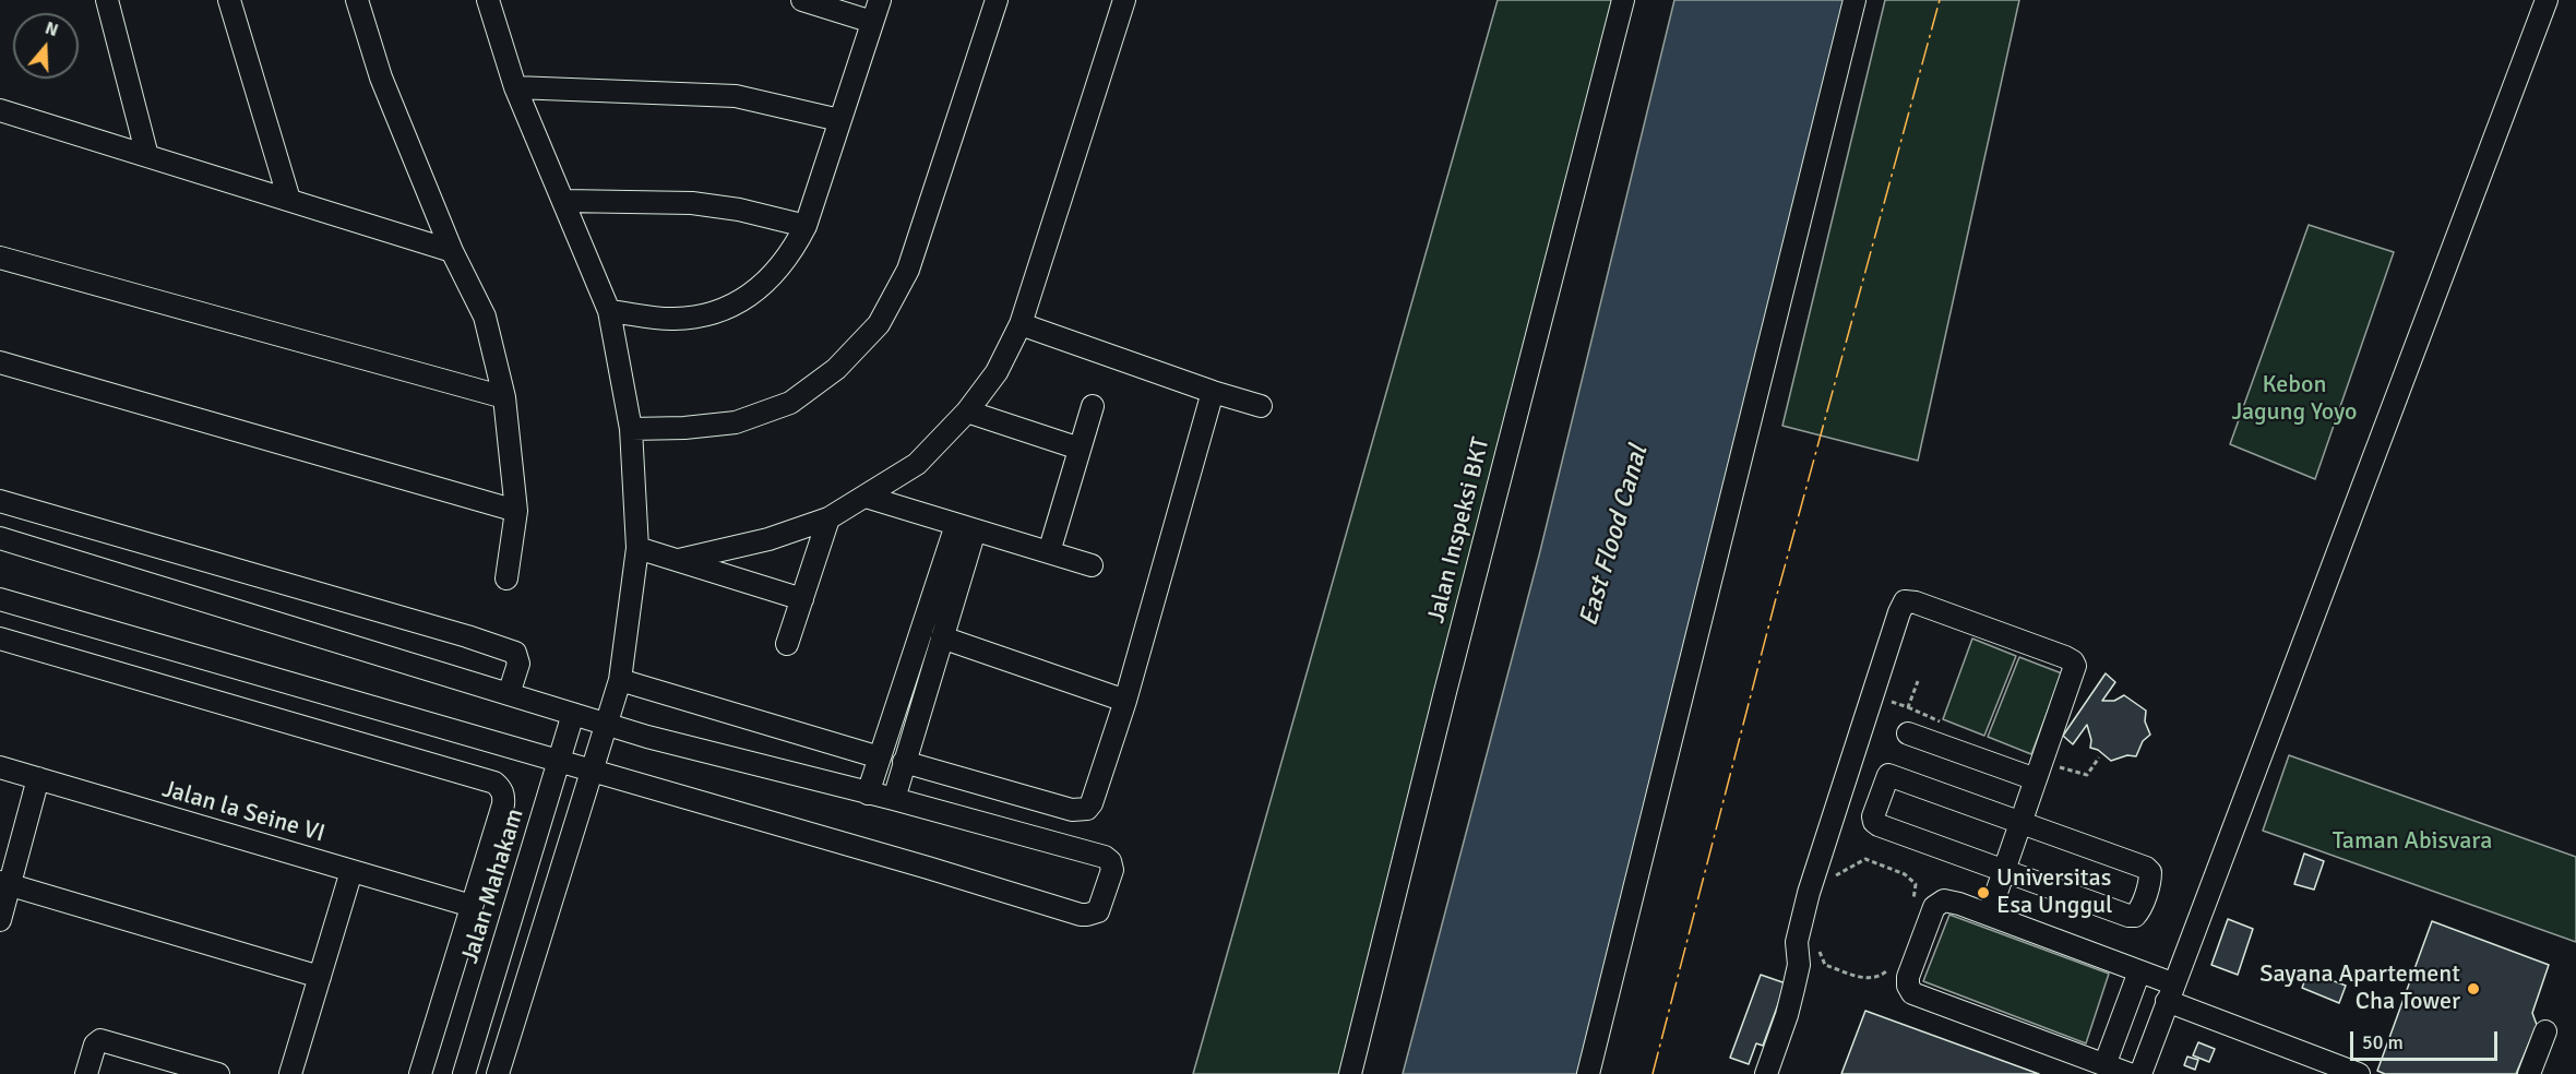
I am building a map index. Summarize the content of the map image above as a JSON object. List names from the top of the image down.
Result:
{
  "streets": {
    "street": ["Jalan Inspeksi BKT", "Jalan la Seine VI", "Jalan Mahakam"]
  },
  "water": ["East Flood Canal"],
  "parks": ["Kebon Jagung Yoyo", "Taman Abisvara"],
  "places": ["Universitas Esa Unggul", "Sayana Apartement Cha Tower"],
  "scale_bar": "50 m",
  "north": "top"
}
